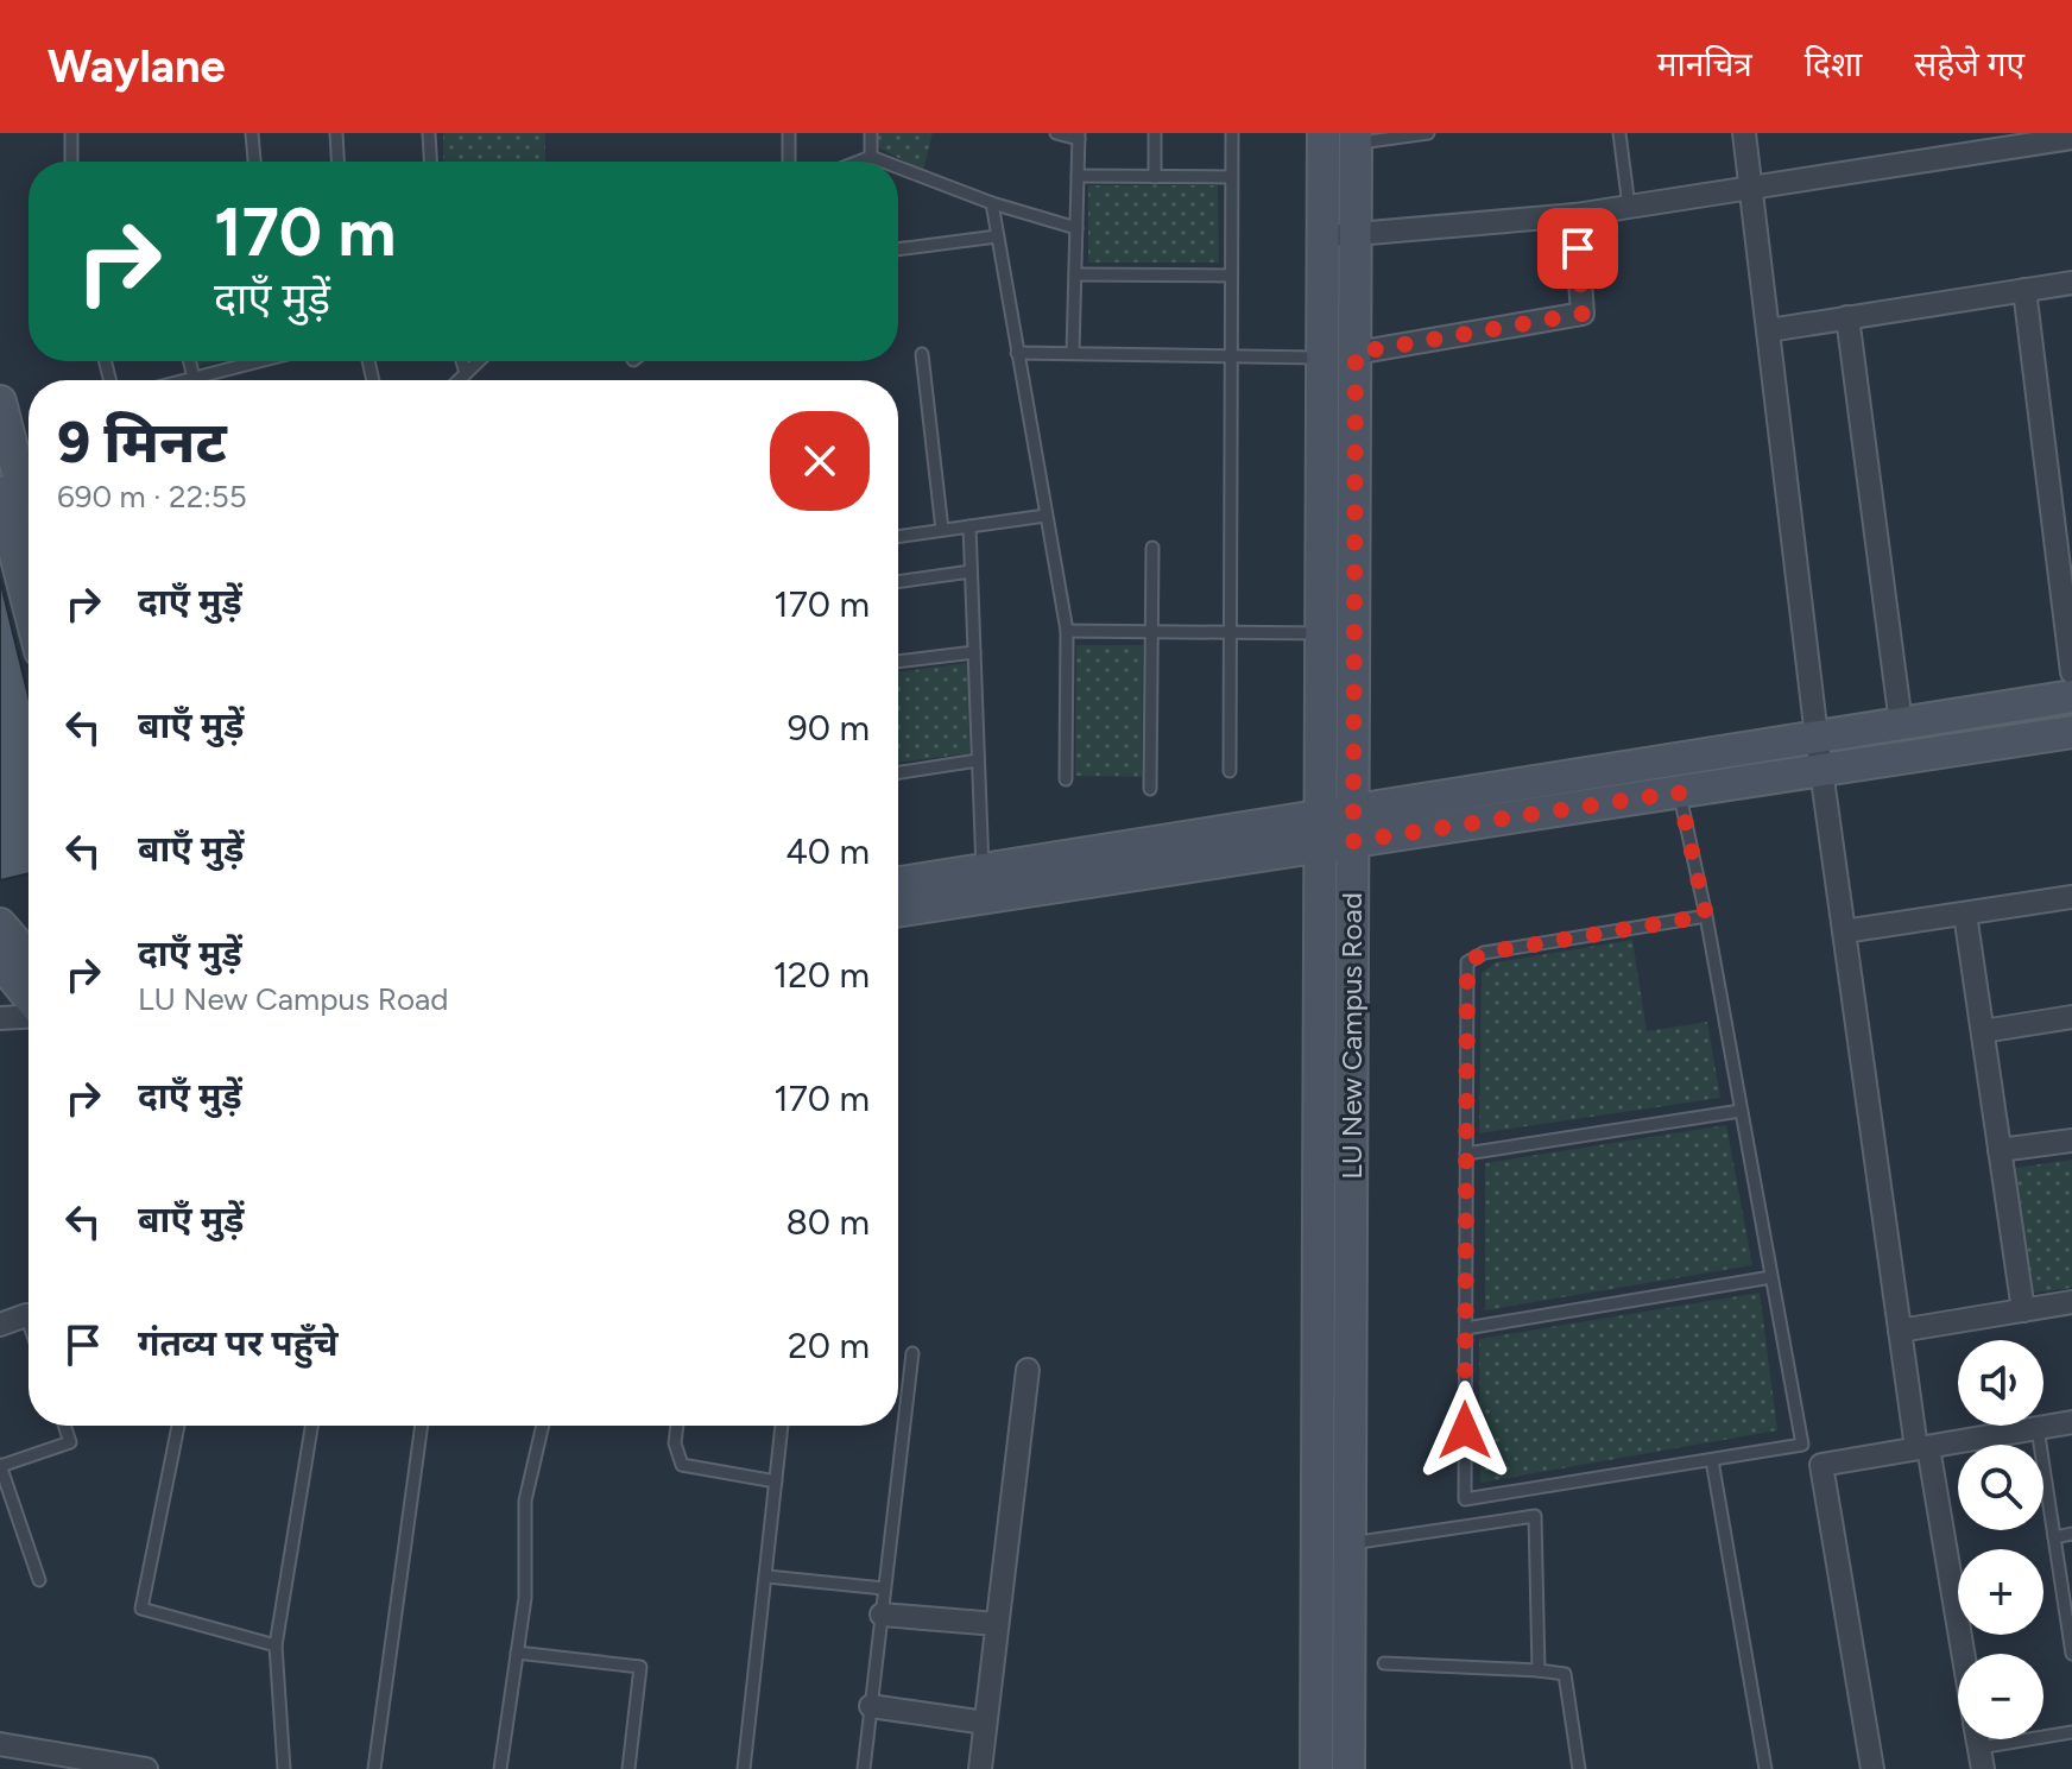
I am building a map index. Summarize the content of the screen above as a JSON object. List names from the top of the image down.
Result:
{
  "streets": {
    "street": ["LU New Campus Road"]
  },
  "page": {
    "header": "Waylane",
    "nav": ["मानचित्र", "दिशा", "सहेजे गए"],
    "turn": ["170 m", "दाएँ मुड़ें"],
    "heading": ["9 मिनट", "690 m · 22:55"],
    "list": [
      {
        "name": "दाएँ मुड़ें",
        "value": "170 m"
      },
      {
        "name": "बाएँ मुड़ें",
        "value": "90 m"
      },
      {
        "name": "बाएँ मुड़ें",
        "value": "40 m"
      },
      {
        "name": "दाएँ मुड़ें",
        "note": "LU New Campus Road",
        "value": "120 m"
      },
      {
        "name": "दाएँ मुड़ें",
        "value": "170 m"
      },
      {
        "name": "बाएँ मुड़ें",
        "value": "80 m"
      },
      {
        "name": "गंतव्य पर पहुँचे",
        "value": "20 m"
      }
    ],
    "map_buttons": ["+", "−"]
  }
}
